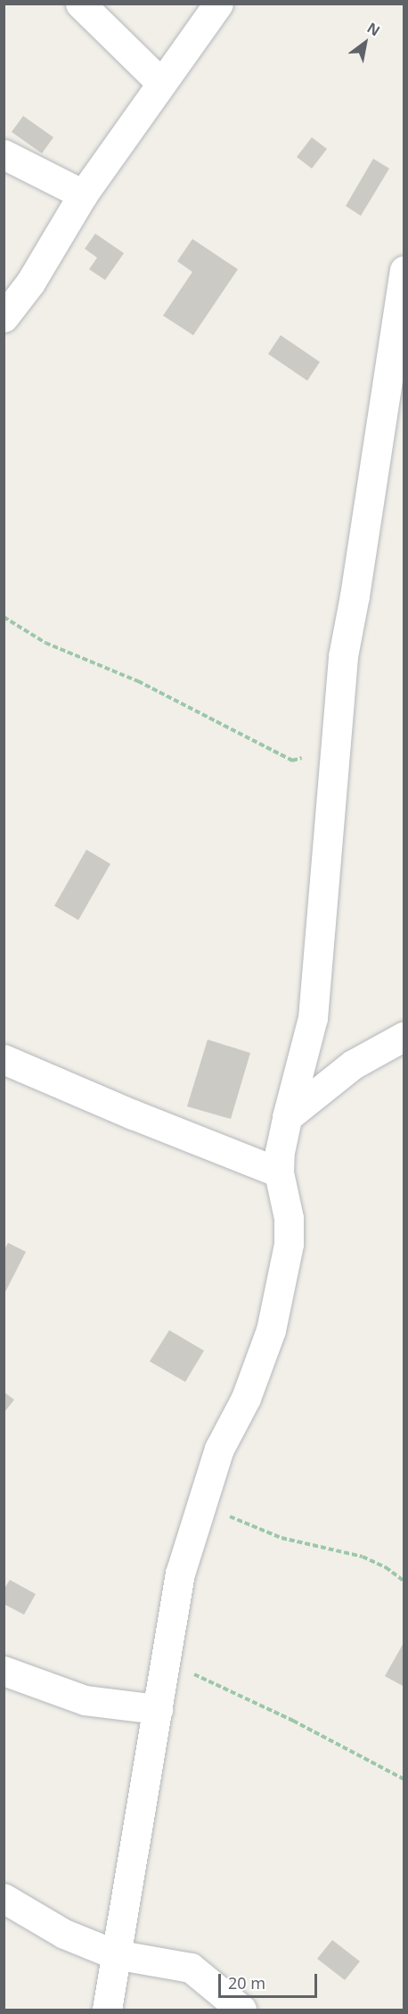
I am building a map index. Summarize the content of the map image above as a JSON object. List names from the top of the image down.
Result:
{
  "scale_bar": "20 m",
  "north": "top right"
}
